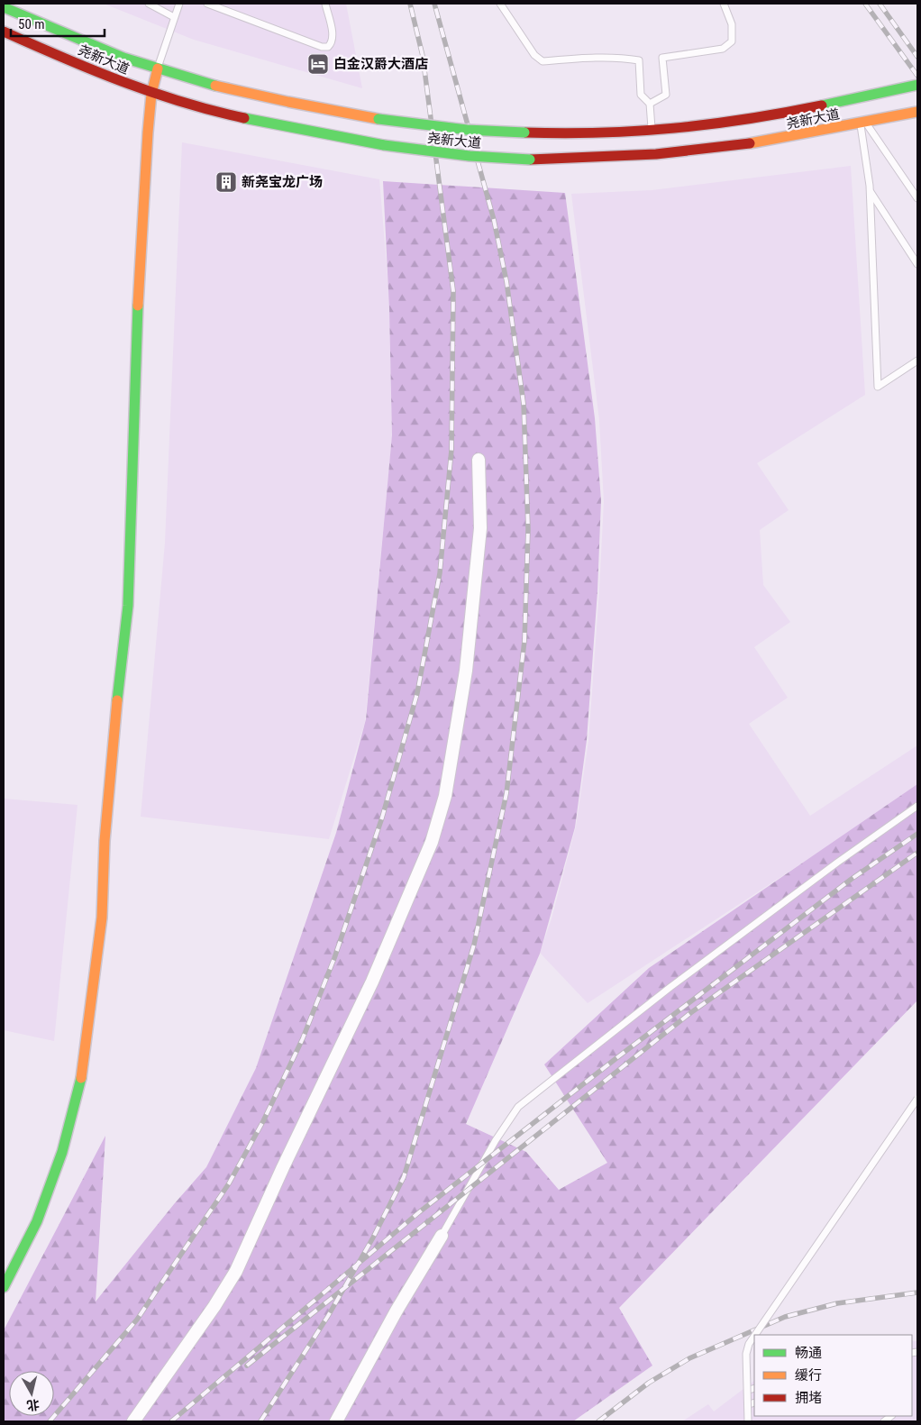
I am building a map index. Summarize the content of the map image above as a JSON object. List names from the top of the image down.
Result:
{
  "streets": {
    "main road": ["尧新大道"]
  },
  "places": {
    "hotel": ["白金汉爵大酒店"],
    "building": ["新尧宝龙广场"]
  },
  "legend": ["畅通", "缓行", "拥堵"],
  "scale_bar": "50 m",
  "north": "bottom"
}
